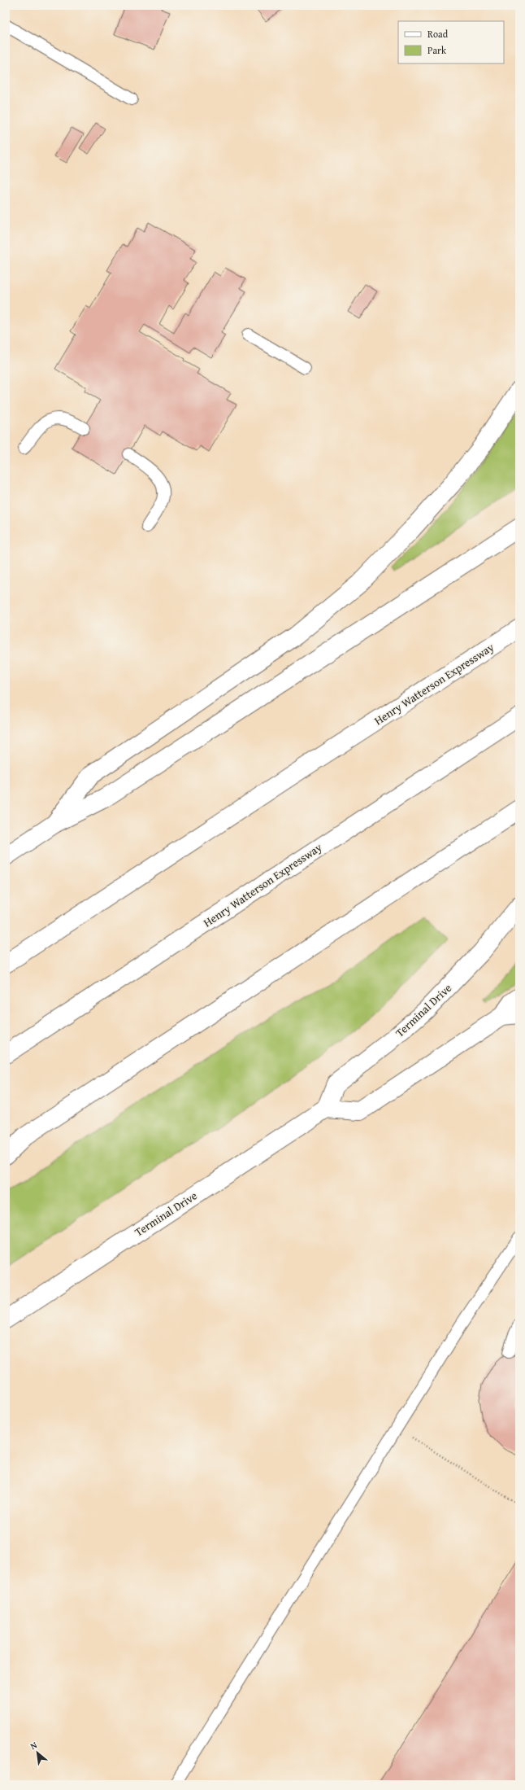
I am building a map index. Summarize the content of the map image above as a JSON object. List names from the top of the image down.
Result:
{
  "streets": {
    "main road": ["Henry Watterson Expressway", "Terminal Drive"]
  },
  "legend": ["Road", "Park"],
  "north": "top left"
}
